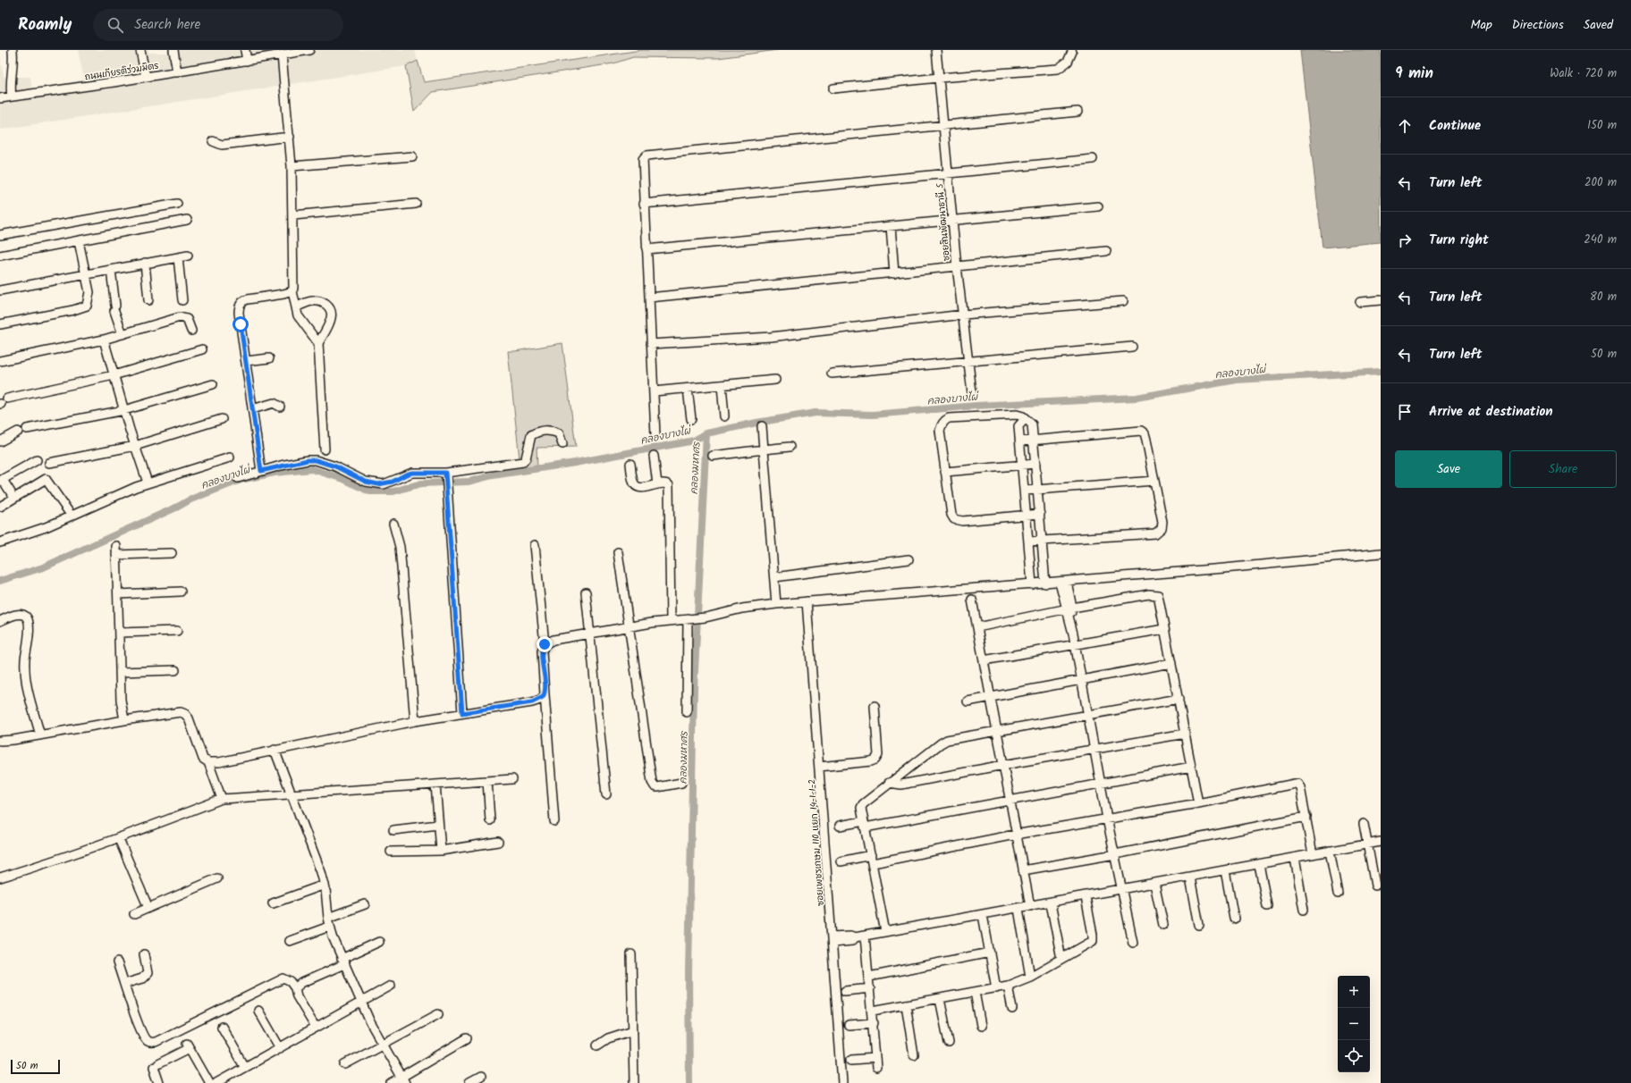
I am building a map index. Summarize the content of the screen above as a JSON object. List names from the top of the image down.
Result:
{
  "streets": {
    "street": ["ถนนเกียรติร่วมมิตร", "ซอยสินพัฒนาธานี 5", "ซอยเพชรเกษม 110 แยก 14-1-1-2"]
  },
  "water": ["คลองบางไผ่", "คลองมหาศร"],
  "scale_bar": "50 m",
  "page": {
    "header": "Roamly",
    "search": "Search here",
    "nav": ["Map", "Directions", "Saved"],
    "heading": ["9 min", "Walk · 720 m"],
    "list": [
      ["Continue", "150 m"],
      ["Turn left", "200 m"],
      ["Turn right", "240 m"],
      ["Turn left", "80 m"],
      ["Turn left", "50 m"],
      "Arrive at destination"
    ],
    "buttons": ["Save", "Share"],
    "map_buttons": ["+", "−"],
    "scale": "50 m"
  }
}
